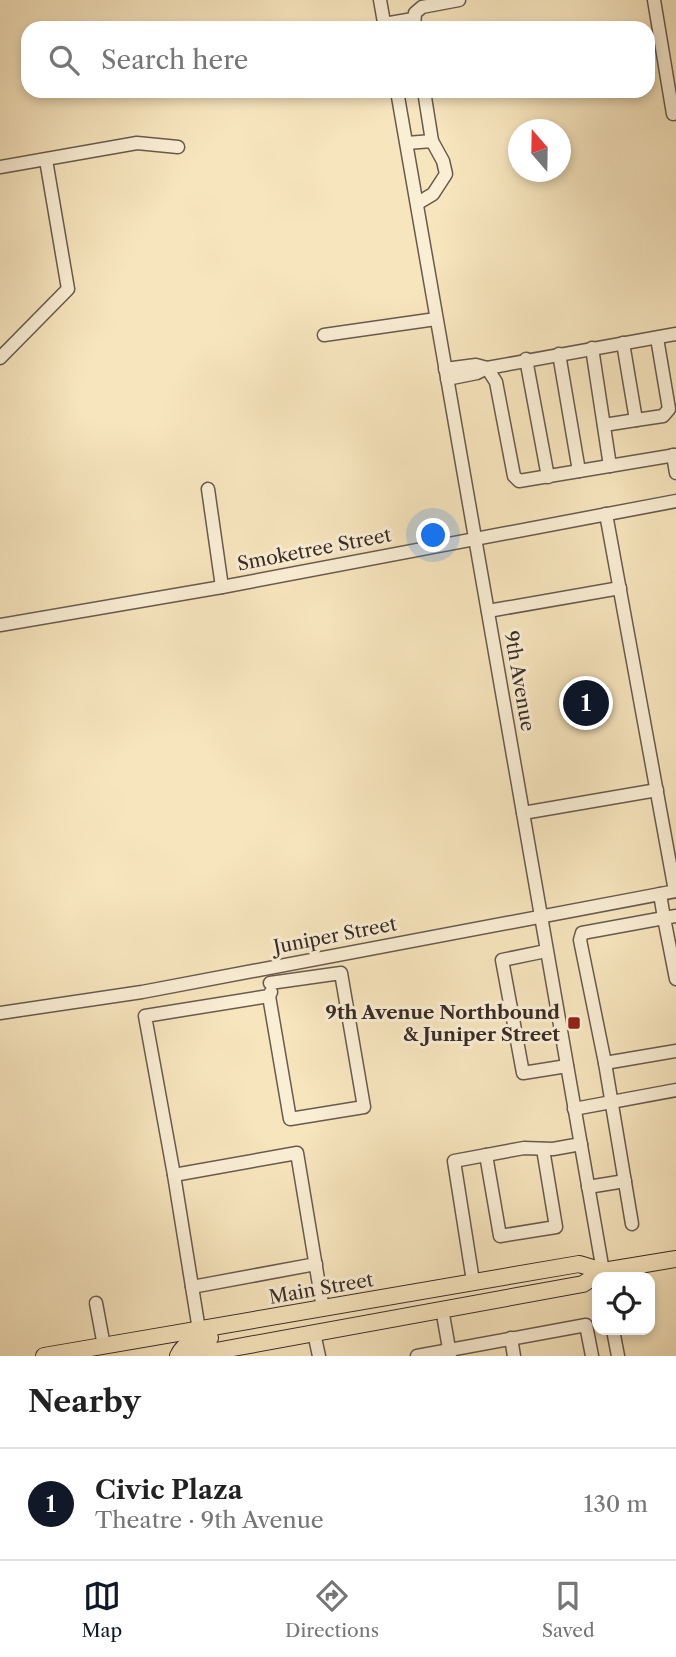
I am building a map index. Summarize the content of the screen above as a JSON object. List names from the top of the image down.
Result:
{
  "streets": {
    "main road": ["Main Street"],
    "street": ["Smoketree Street", "9th Avenue", "Juniper Street"]
  },
  "crossings": [
    ["Smoketree Street", "9th Avenue"],
    ["9th Avenue", "Juniper Street"]
  ],
  "places": {
    "transit": ["9th Avenue Northbound & Juniper Street"]
  },
  "north": "top",
  "page": {
    "search": "Search here",
    "pins": "1",
    "heading": "Nearby",
    "list": [
      {
        "mark": "1",
        "name": "Civic Plaza",
        "note": "Theatre · 9th Avenue",
        "value": "130 m"
      }
    ],
    "nav": ["Map", "Directions", "Saved"]
  }
}
